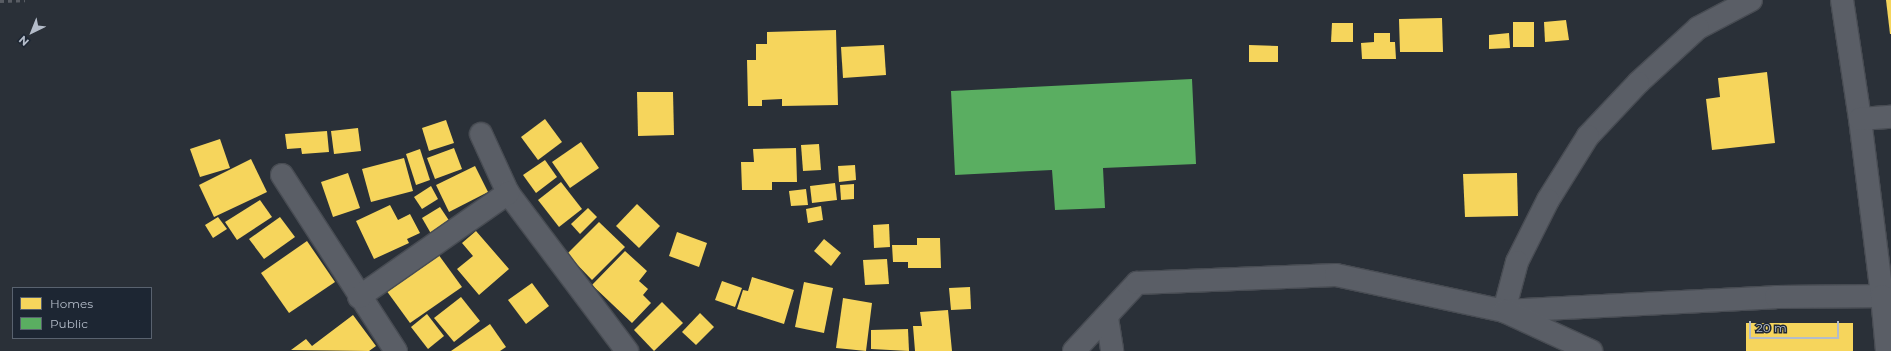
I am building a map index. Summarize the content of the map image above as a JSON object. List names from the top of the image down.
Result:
{
  "legend": ["Homes", "Public"],
  "scale_bar": "20 m",
  "north": "bottom left"
}
